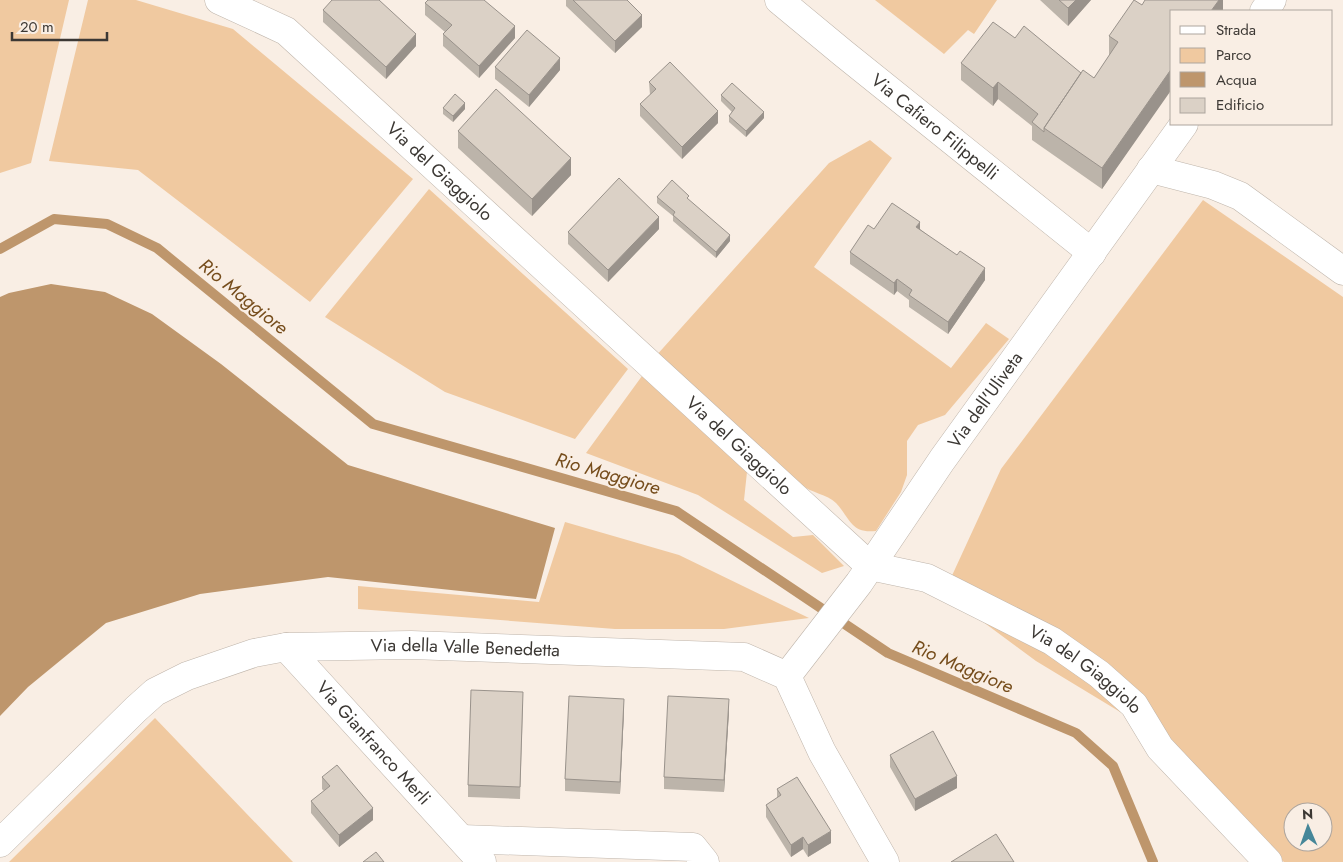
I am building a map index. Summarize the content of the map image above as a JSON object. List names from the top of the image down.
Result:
{
  "streets": {
    "street": [
      "Via Cafiero Filippelli",
      "Via del Giaggiolo",
      "Via dell'Uliveta",
      "Via della Valle Benedetta",
      "Via Gianfranco Merli"
    ]
  },
  "crossings": [
    ["Via Cafiero Filippelli", "Via dell'Uliveta"],
    ["Via del Giaggiolo", "Via dell'Uliveta"],
    ["Via dell'Uliveta", "Via della Valle Benedetta"],
    ["Via della Valle Benedetta", "Via Gianfranco Merli"]
  ],
  "water": ["Rio Maggiore"],
  "legend": [
    "Strada",
    "Parco",
    "Acqua",
    "Edificio"
  ],
  "scale_bar": "20 m",
  "north": "top"
}
